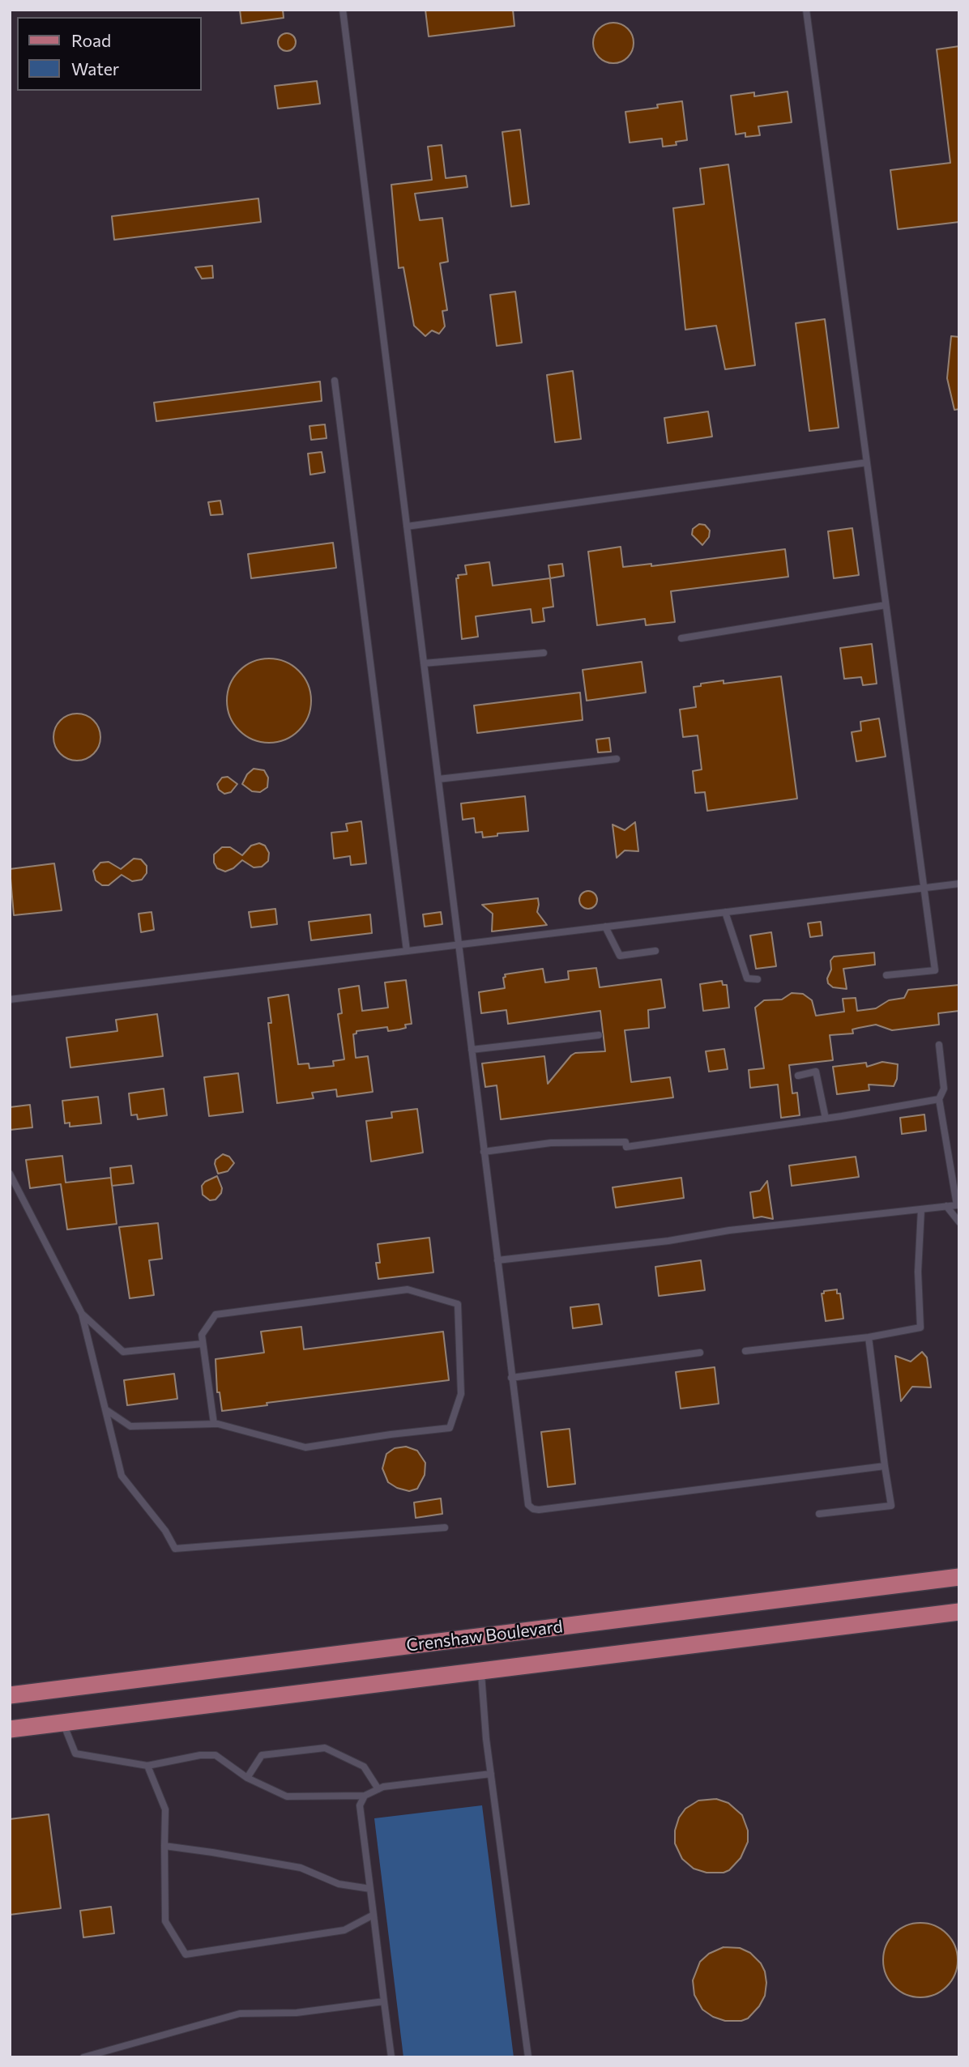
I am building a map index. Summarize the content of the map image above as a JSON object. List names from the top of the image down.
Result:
{
  "streets": {
    "main road": ["Crenshaw Boulevard"]
  },
  "legend": ["Road", "Water"]
}
